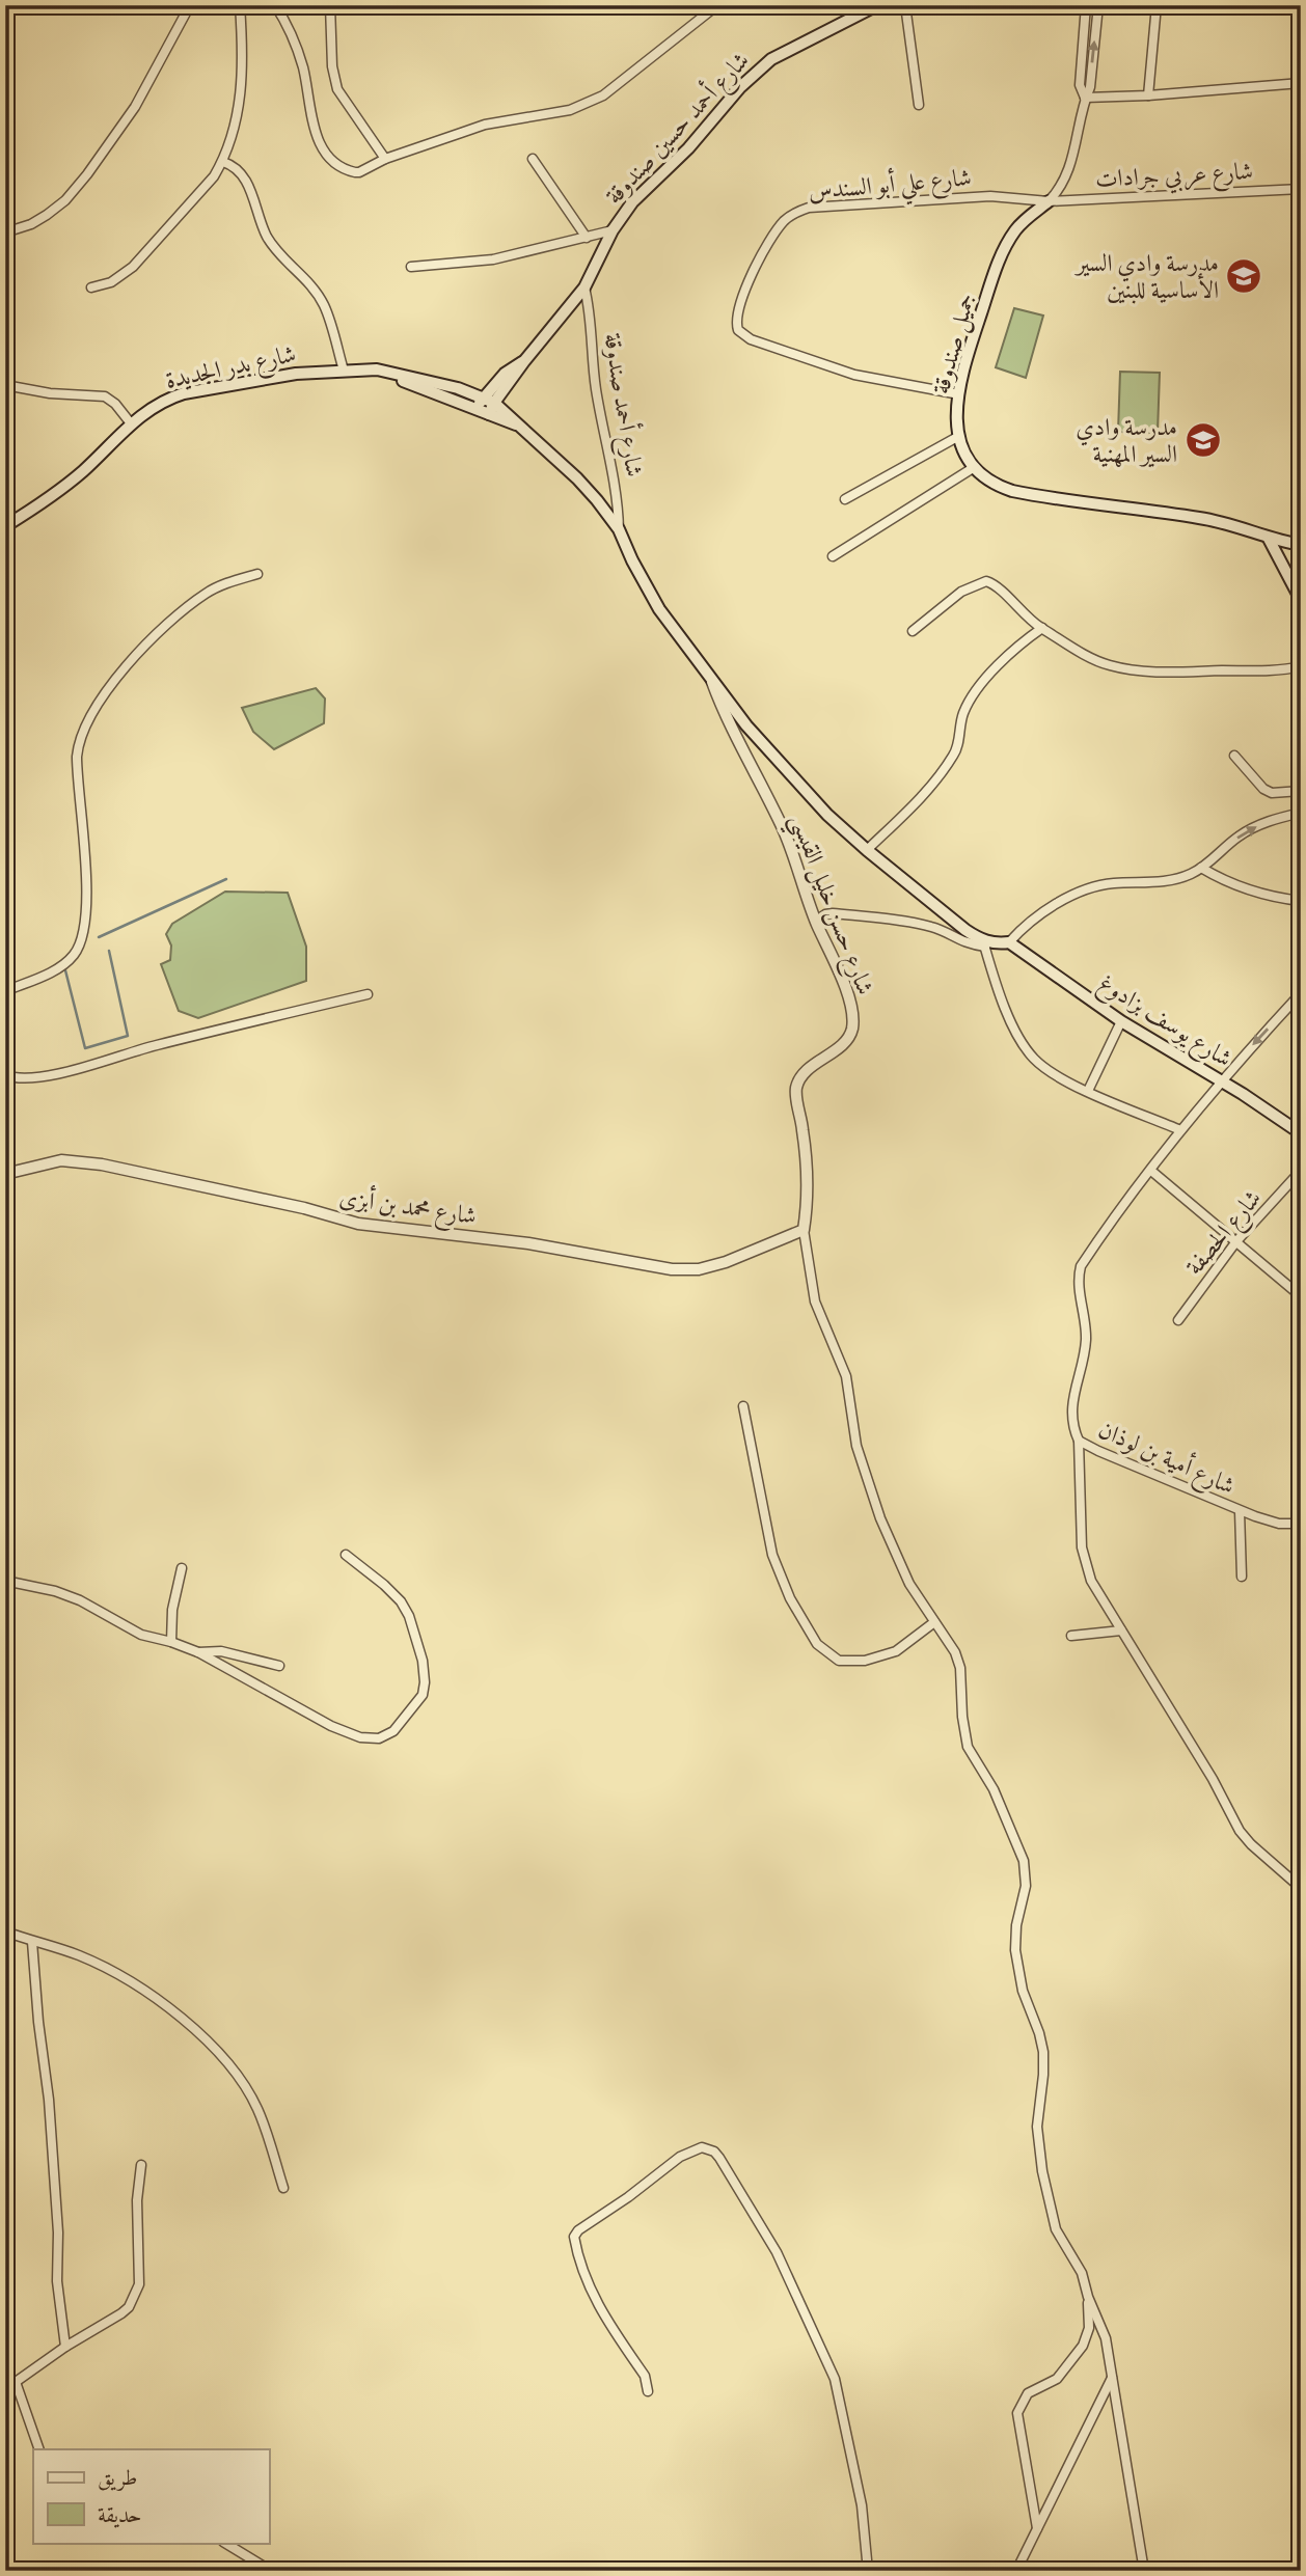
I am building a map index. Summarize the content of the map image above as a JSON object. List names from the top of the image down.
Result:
{
  "streets": {
    "main road": [
      "شارع أحمد حسين صندوقة",
      "جميل صندوقة",
      "شارع بدر الجديدة",
      "شارع حسن خليل القيسي",
      "شارع يوسف بزادوغ"
    ],
    "street": [
      "شارع عربي جرادات",
      "شارع علي أبو السندس",
      "شارع أحمد صندوقة",
      "شارع محمد بن أبزى",
      "شارع الحصفة",
      "شارع أمية بن لوذان"
    ]
  },
  "crossings": [
    ["شارع أحمد حسين صندوقة", "شارع بدر الجديدة"],
    ["شارع أحمد حسين صندوقة", "شارع أحمد صندوقة"],
    ["شارع أحمد حسين صندوقة", "شارع حسن خليل القيسي"],
    ["شارع عربي جرادات", "شارع علي أبو السندس"],
    ["شارع عربي جرادات", "جميل صندوقة"],
    ["شارع علي أبو السندس", "جميل صندوقة"],
    ["شارع بدر الجديدة", "شارع حسن خليل القيسي"],
    ["شارع أحمد صندوقة", "شارع حسن خليل القيسي"],
    ["شارع حسن خليل القيسي", "شارع يوسف بزادوغ"],
    ["شارع حسن خليل القيسي", "شارع محمد بن أبزى"],
    ["شارع يوسف بزادوغ", "شارع أمية بن لوذان"]
  ],
  "places": {
    "school or university": ["مدرسة وادي السير الأساسية للبنين", "مدرسة وادي السير المهنية"]
  },
  "legend": ["طريق", "حديقة"]
}
